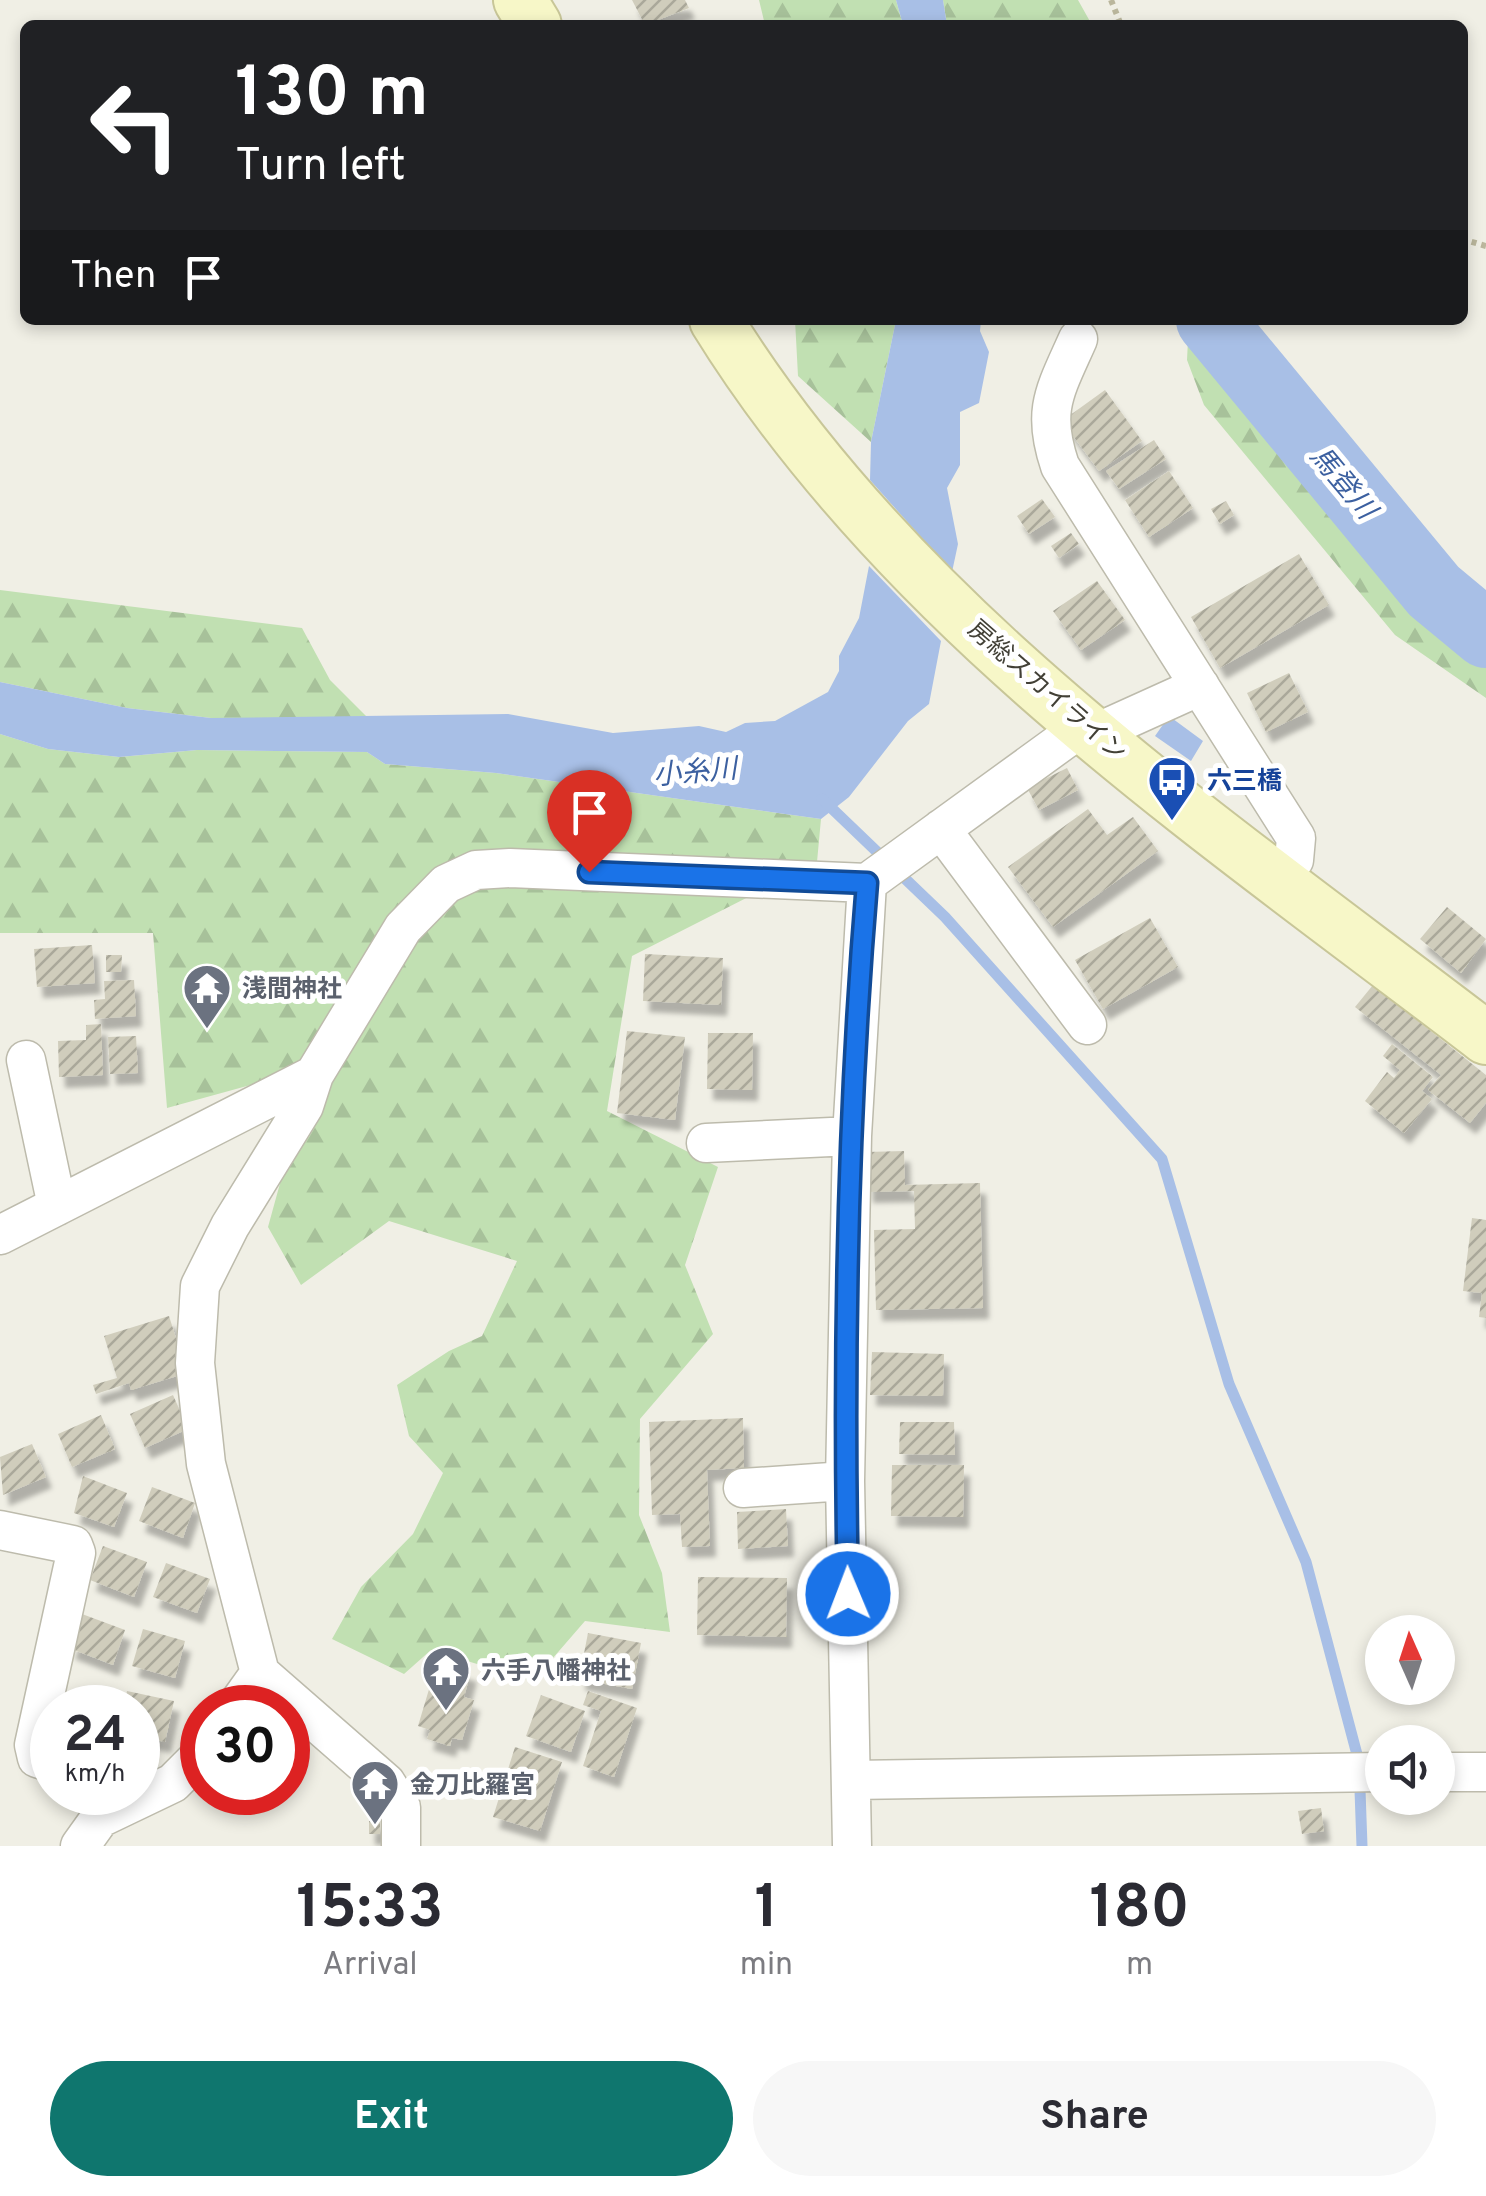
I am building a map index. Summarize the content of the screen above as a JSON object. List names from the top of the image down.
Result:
{
  "streets": {
    "main road": ["房総スカイライン"]
  },
  "water": ["馬登川", "小糸川"],
  "places": {
    "bus stop": ["六三橋"],
    "temple": ["浅間神社", "六手八幡神社", "金刀比羅宮"]
  },
  "north": "top",
  "page": {
    "turn": ["130 m", "Turn left"],
    "then": "Then",
    "speed": "24 km/h",
    "limit": "30",
    "eta": [
      "15:33",
      "Arrival",
      "1",
      "min",
      "180",
      "m"
    ],
    "buttons": ["Exit", "Share"]
  }
}
